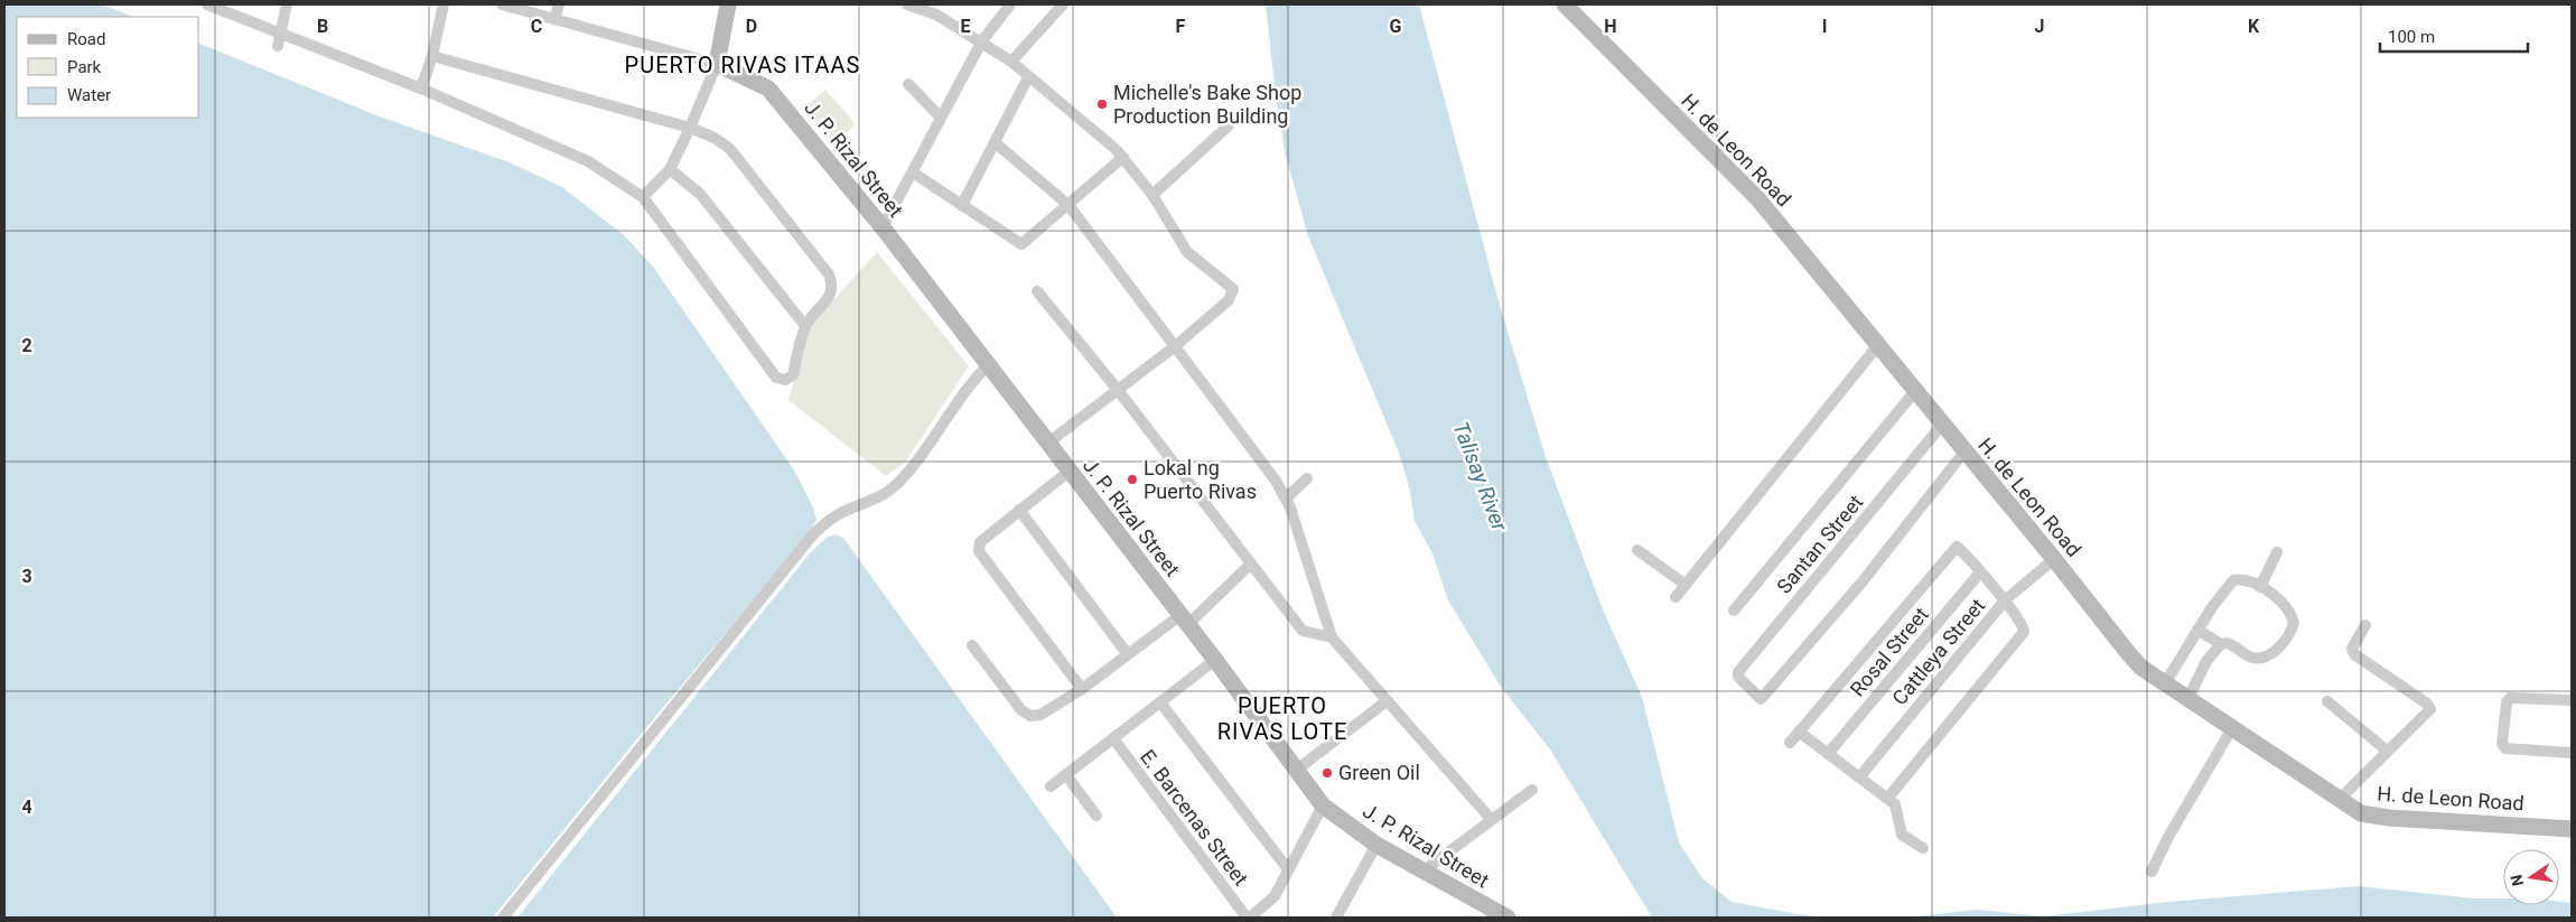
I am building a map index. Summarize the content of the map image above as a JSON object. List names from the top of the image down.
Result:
{
  "streets": {
    "street": [
      "H. de Leon Road",
      "J. P. Rizal Street",
      "Santan Street",
      "Rosal Street",
      "Cattleya Street",
      "E. Barcenas Street"
    ]
  },
  "crossings": [
    ["H. de Leon Road", "Santan Street"],
    ["H. de Leon Road", "Cattleya Street"]
  ],
  "districts": ["PUERTO RIVAS ITAAS", "PUERTO RIVAS LOTE"],
  "water": ["Talisay River"],
  "places": ["Michelle's Bake Shop Production Building", "Lokal ng Puerto Rivas", "Green Oil"],
  "legend": ["Road", "Park", "Water"],
  "scale_bar": "100 m",
  "north": "left",
  "grid": {
    "columns": [
      "B",
      "C",
      "D",
      "E",
      "F",
      "G",
      "H",
      "I",
      "J",
      "K"
    ],
    "rows": ["2", "3", "4"]
  }
}
